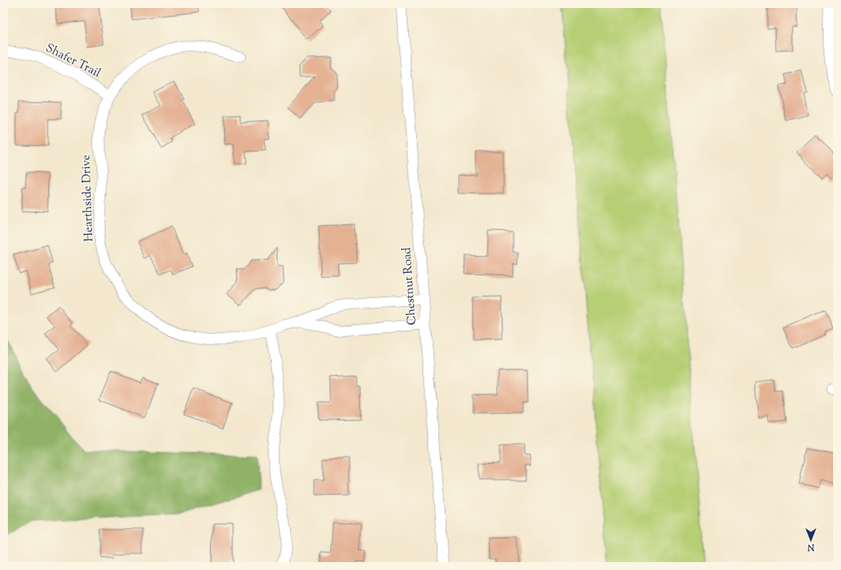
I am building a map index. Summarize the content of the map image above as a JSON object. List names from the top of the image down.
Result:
{
  "streets": {
    "street": ["Shafer Trail", "Hearthside Drive", "Chestnut Road"]
  },
  "crossings": [
    ["Shafer Trail", "Hearthside Drive"],
    ["Hearthside Drive", "Chestnut Road"]
  ],
  "north": "bottom"
}
